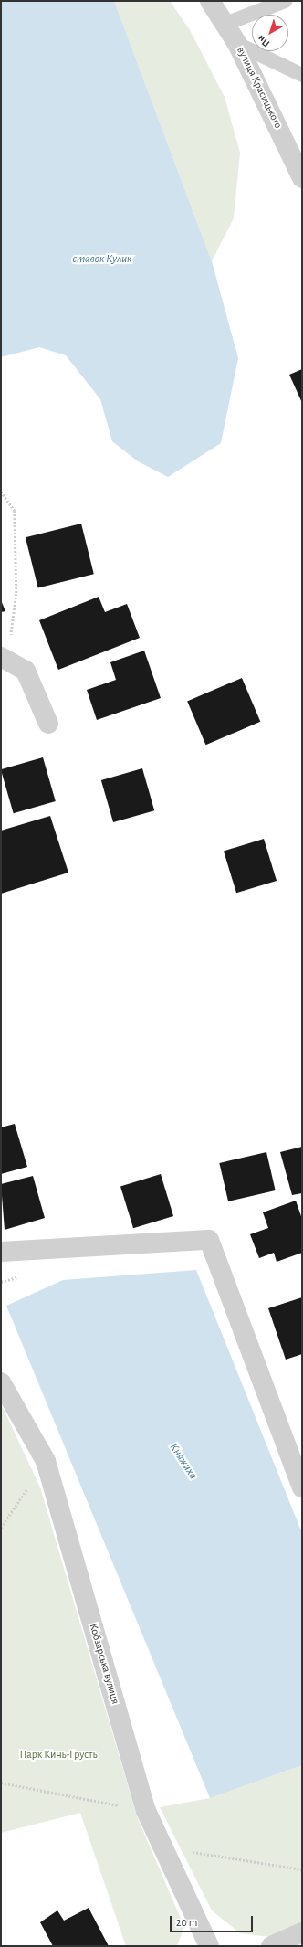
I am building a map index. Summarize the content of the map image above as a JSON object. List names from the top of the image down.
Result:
{
  "streets": {
    "street": ["вулиця Красицького", "Кобзарська вулиця"]
  },
  "water": ["ставок Кулик", "Княжиха"],
  "parks": ["Парк Кинь-Грусть"],
  "scale_bar": "20 m",
  "north": "bottom left"
}
